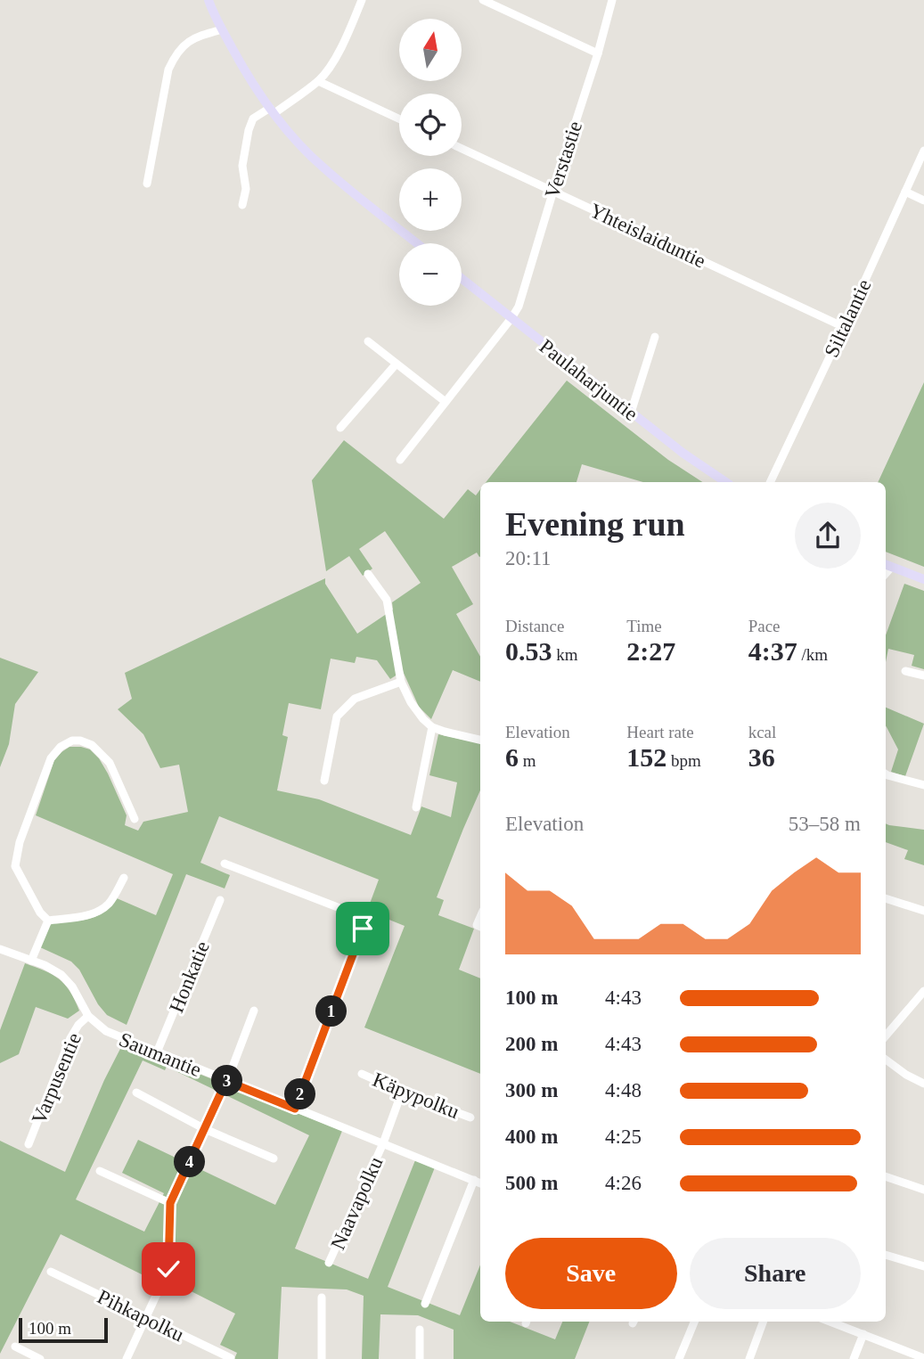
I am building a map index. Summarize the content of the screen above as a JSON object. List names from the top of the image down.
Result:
{
  "streets": {
    "main road": ["Paulaharjuntie"],
    "street": [
      "Verstastie",
      "Yhteislaiduntie",
      "Siltalantie",
      "Honkatie",
      "Saumantie",
      "Varpusentie",
      "Käpypolku",
      "Naavapolku",
      "Pihkapolku"
    ]
  },
  "crossings": [
    ["Verstastie", "Yhteislaiduntie"],
    ["Verstastie", "Paulaharjuntie"],
    ["Yhteislaiduntie", "Siltalantie"],
    ["Honkatie", "Saumantie"],
    ["Saumantie", "Varpusentie"],
    ["Saumantie", "Naavapolku"],
    ["Käpypolku", "Naavapolku"]
  ],
  "scale_bar": "100 m",
  "north": "top",
  "page": {
    "map_buttons": ["+", "−"],
    "heading": ["Evening run", "20:11"],
    "stats": [
      ["Distance", "0.53 km"],
      ["Time", "2:27"],
      ["Pace", "4:37 /km"],
      ["Elevation", "6 m"],
      ["Heart rate", "152 bpm"],
      ["kcal", "36"]
    ],
    "chart": ["Elevation", "53–58 m"],
    "list": [
      {
        "name": "100 m",
        "note": "4:43"
      },
      {
        "name": "200 m",
        "note": "4:43"
      },
      {
        "name": "300 m",
        "note": "4:48"
      },
      {
        "name": "400 m",
        "note": "4:25"
      },
      {
        "name": "500 m",
        "note": "4:26"
      }
    ],
    "pins": [
      "1",
      "3",
      "2",
      "4"
    ],
    "buttons": ["Save", "Share"],
    "scale": "100 m"
  }
}
